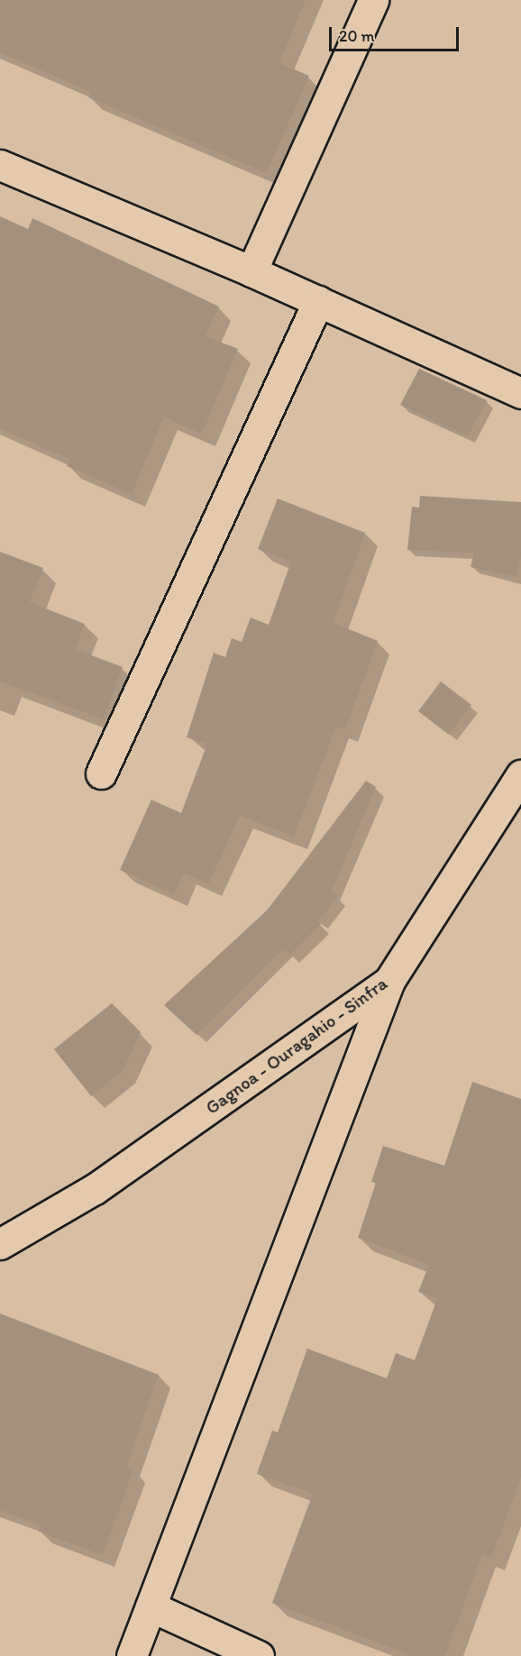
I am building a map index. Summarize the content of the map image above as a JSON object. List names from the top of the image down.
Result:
{
  "streets": {
    "street": ["Gagnoa - Ouragahio - Sinfra"]
  },
  "scale_bar": "20 m"
}
